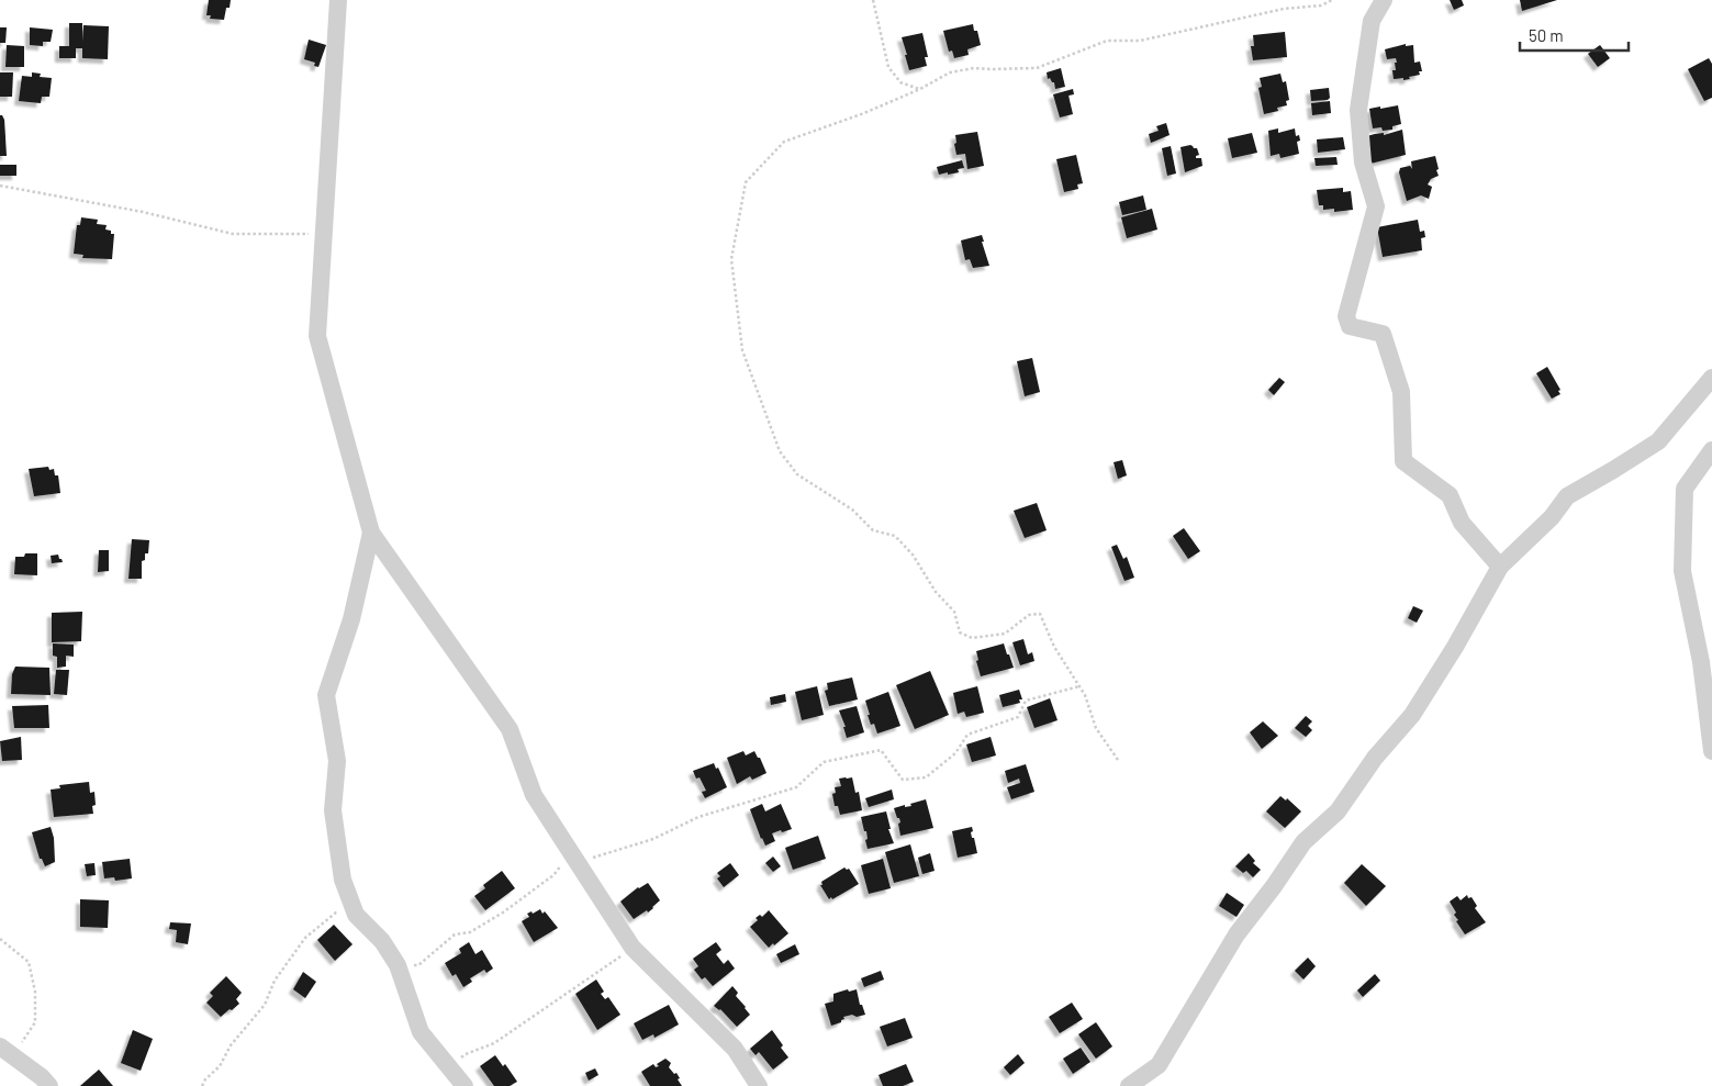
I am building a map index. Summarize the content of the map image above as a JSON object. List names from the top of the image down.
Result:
{
  "scale_bar": "50 m"
}
